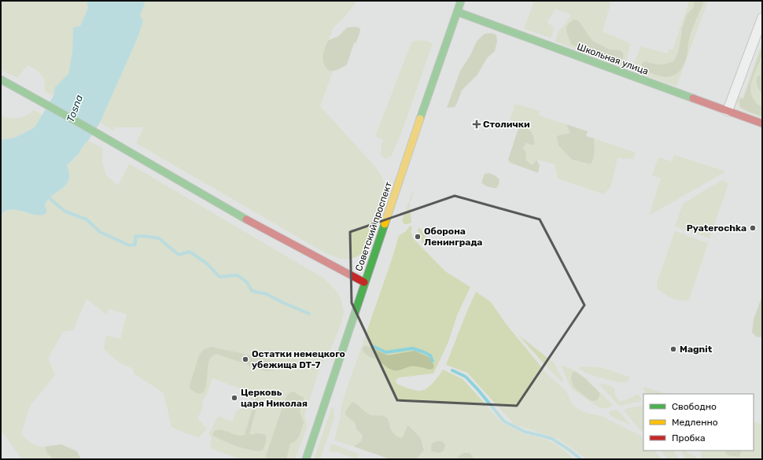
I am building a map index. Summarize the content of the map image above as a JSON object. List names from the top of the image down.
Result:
{
  "streets": {
    "main road": ["Школьная улица", "Советский проспект"]
  },
  "crossings": [
    ["Школьная улица", "Советский проспект"]
  ],
  "water": ["Tosna"],
  "places": {
    "health": ["Столички"],
    "other": [
      "Pyaterochka",
      "Оборона Ленинграда",
      "Magnit",
      "Остатки немецкого убежища DT-7",
      "Церковь царя Николая"
    ]
  },
  "legend": ["Свободно", "Медленно", "Пробка"]
}
